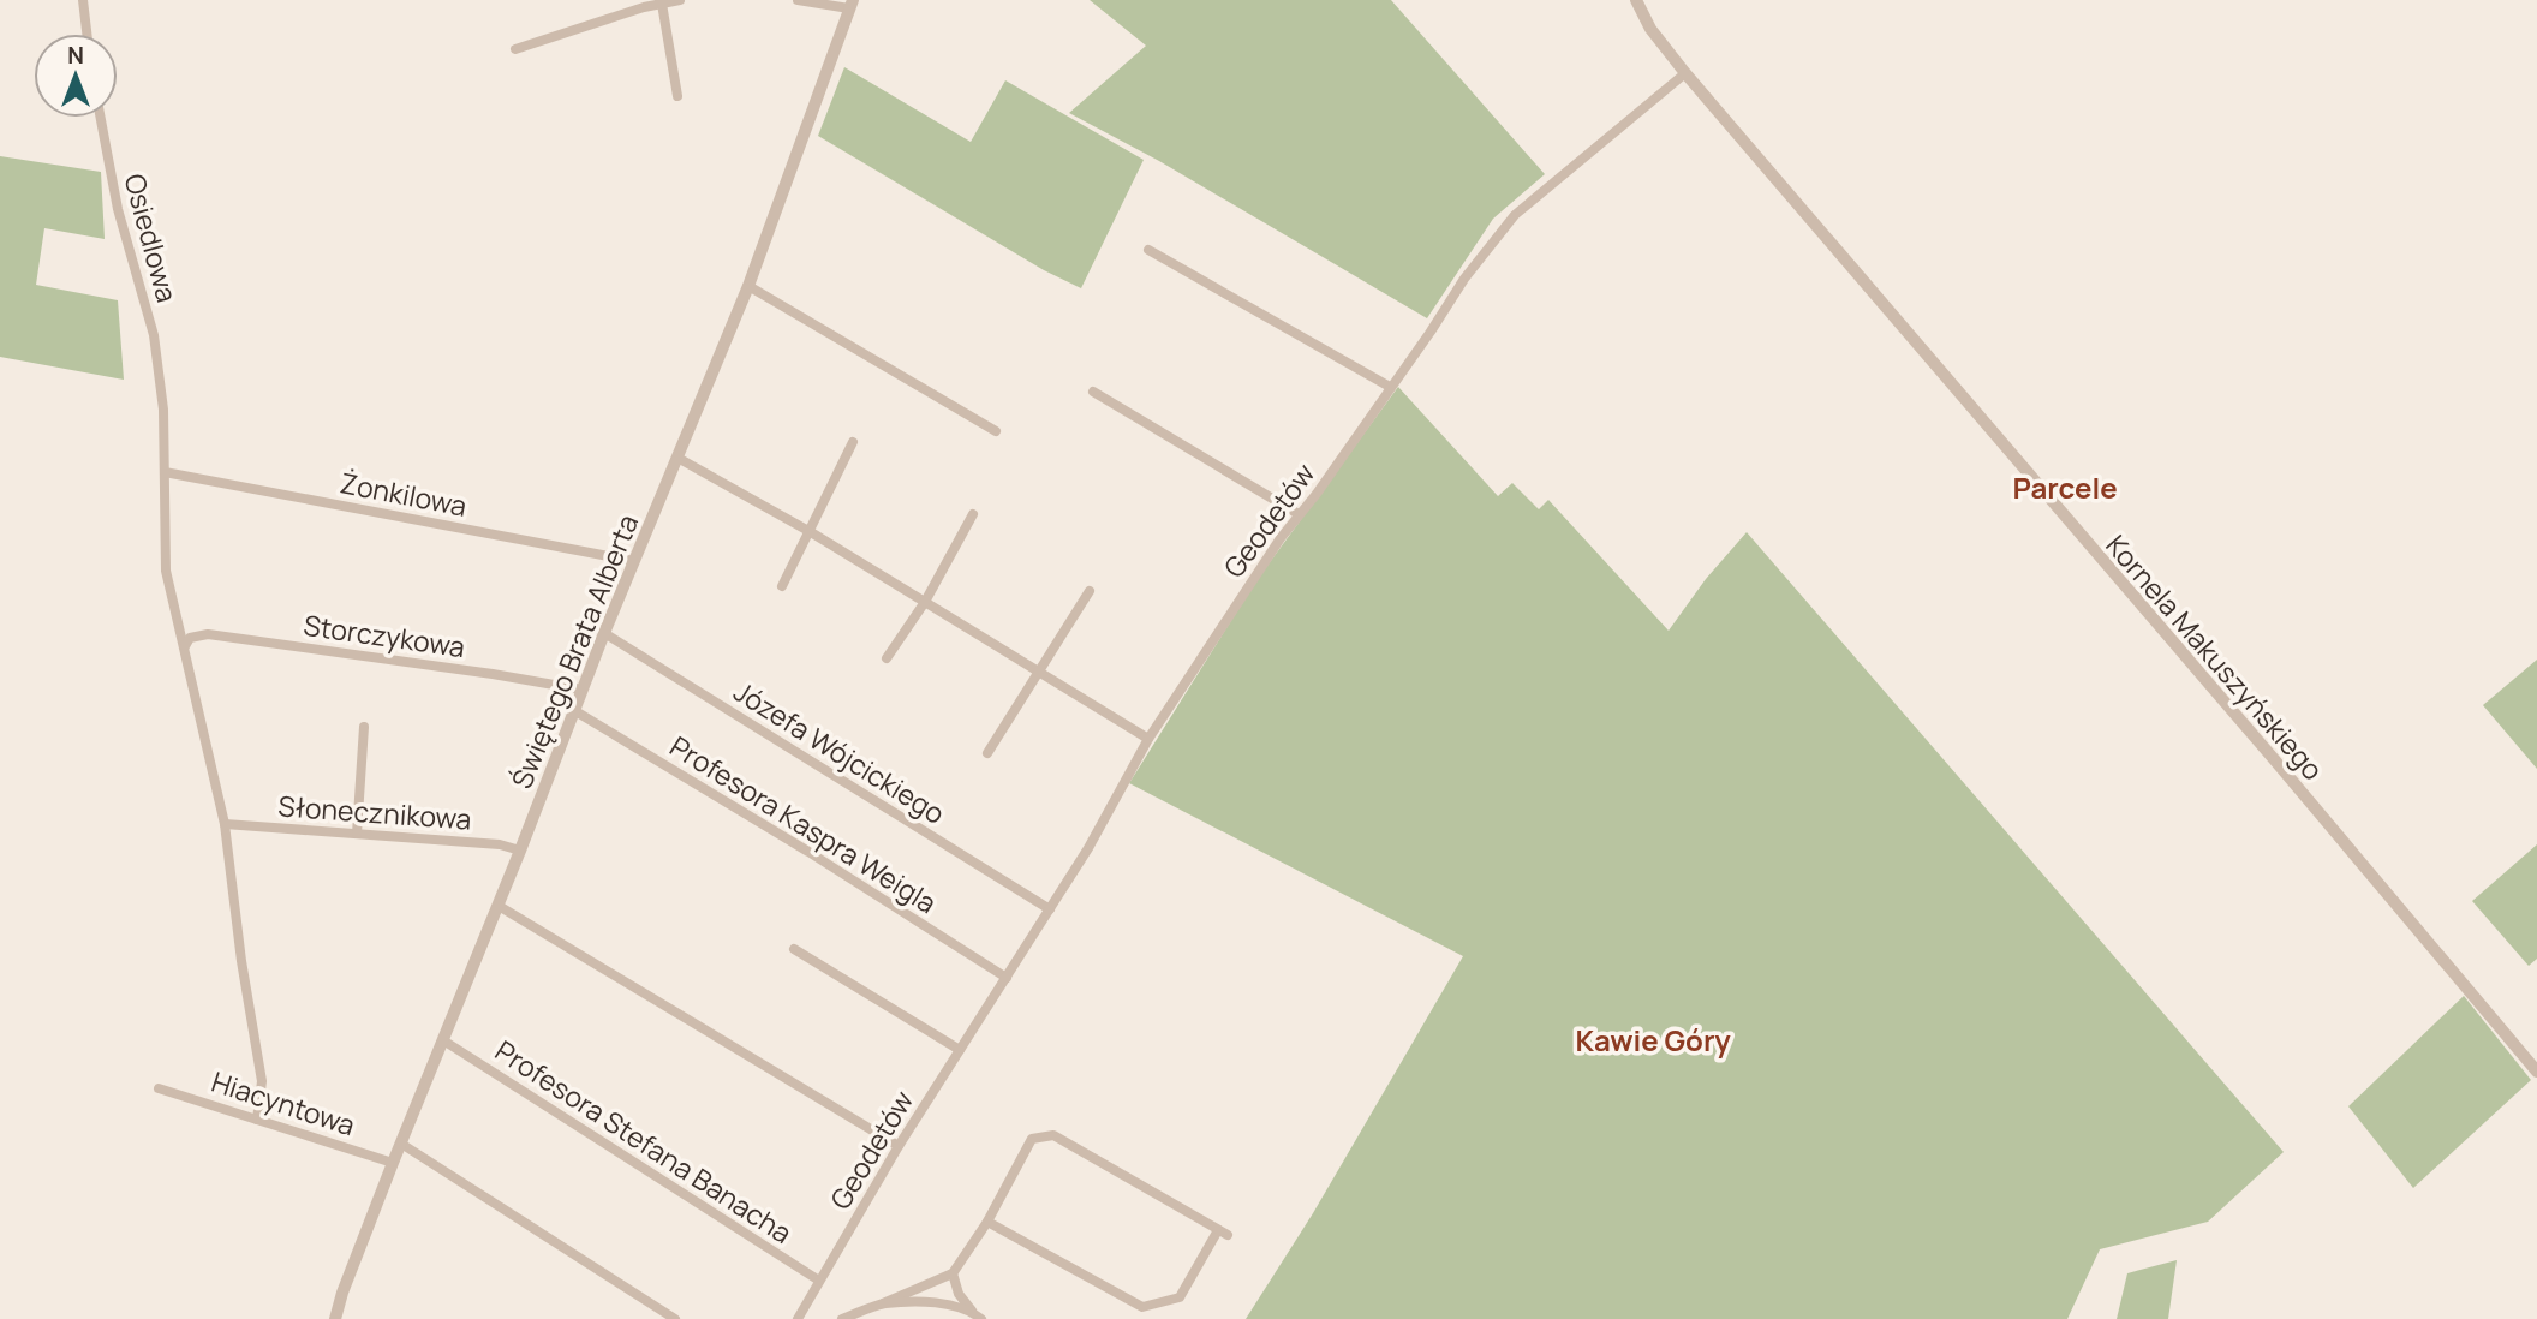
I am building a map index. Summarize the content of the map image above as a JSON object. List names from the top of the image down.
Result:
{
  "streets": {
    "street": [
      "Osiedlowa",
      "Żonkilowa",
      "Geodetów",
      "Storczykowa",
      "Świętego Brata Alberta",
      "Kornela Makuszyńskiego",
      "Józefa Wójcickiego",
      "Słonecznikowa",
      "Profesora Kaspra Weigla",
      "Hiacyntowa",
      "Profesora Stefana Banacha"
    ]
  },
  "crossings": [
    ["Osiedlowa", "Żonkilowa"],
    ["Osiedlowa", "Storczykowa"],
    ["Osiedlowa", "Słonecznikowa"],
    ["Osiedlowa", "Hiacyntowa"],
    ["Żonkilowa", "Świętego Brata Alberta"],
    ["Geodetów", "Kornela Makuszyńskiego"],
    ["Geodetów", "Józefa Wójcickiego"],
    ["Geodetów", "Profesora Kaspra Weigla"],
    ["Geodetów", "Profesora Stefana Banacha"],
    ["Storczykowa", "Świętego Brata Alberta"],
    ["Świętego Brata Alberta", "Józefa Wójcickiego"],
    ["Świętego Brata Alberta", "Słonecznikowa"],
    ["Świętego Brata Alberta", "Profesora Kaspra Weigla"],
    ["Świętego Brata Alberta", "Hiacyntowa"],
    ["Świętego Brata Alberta", "Profesora Stefana Banacha"]
  ],
  "districts": ["Parcele", "Kawie Góry"],
  "north": "top"
}
